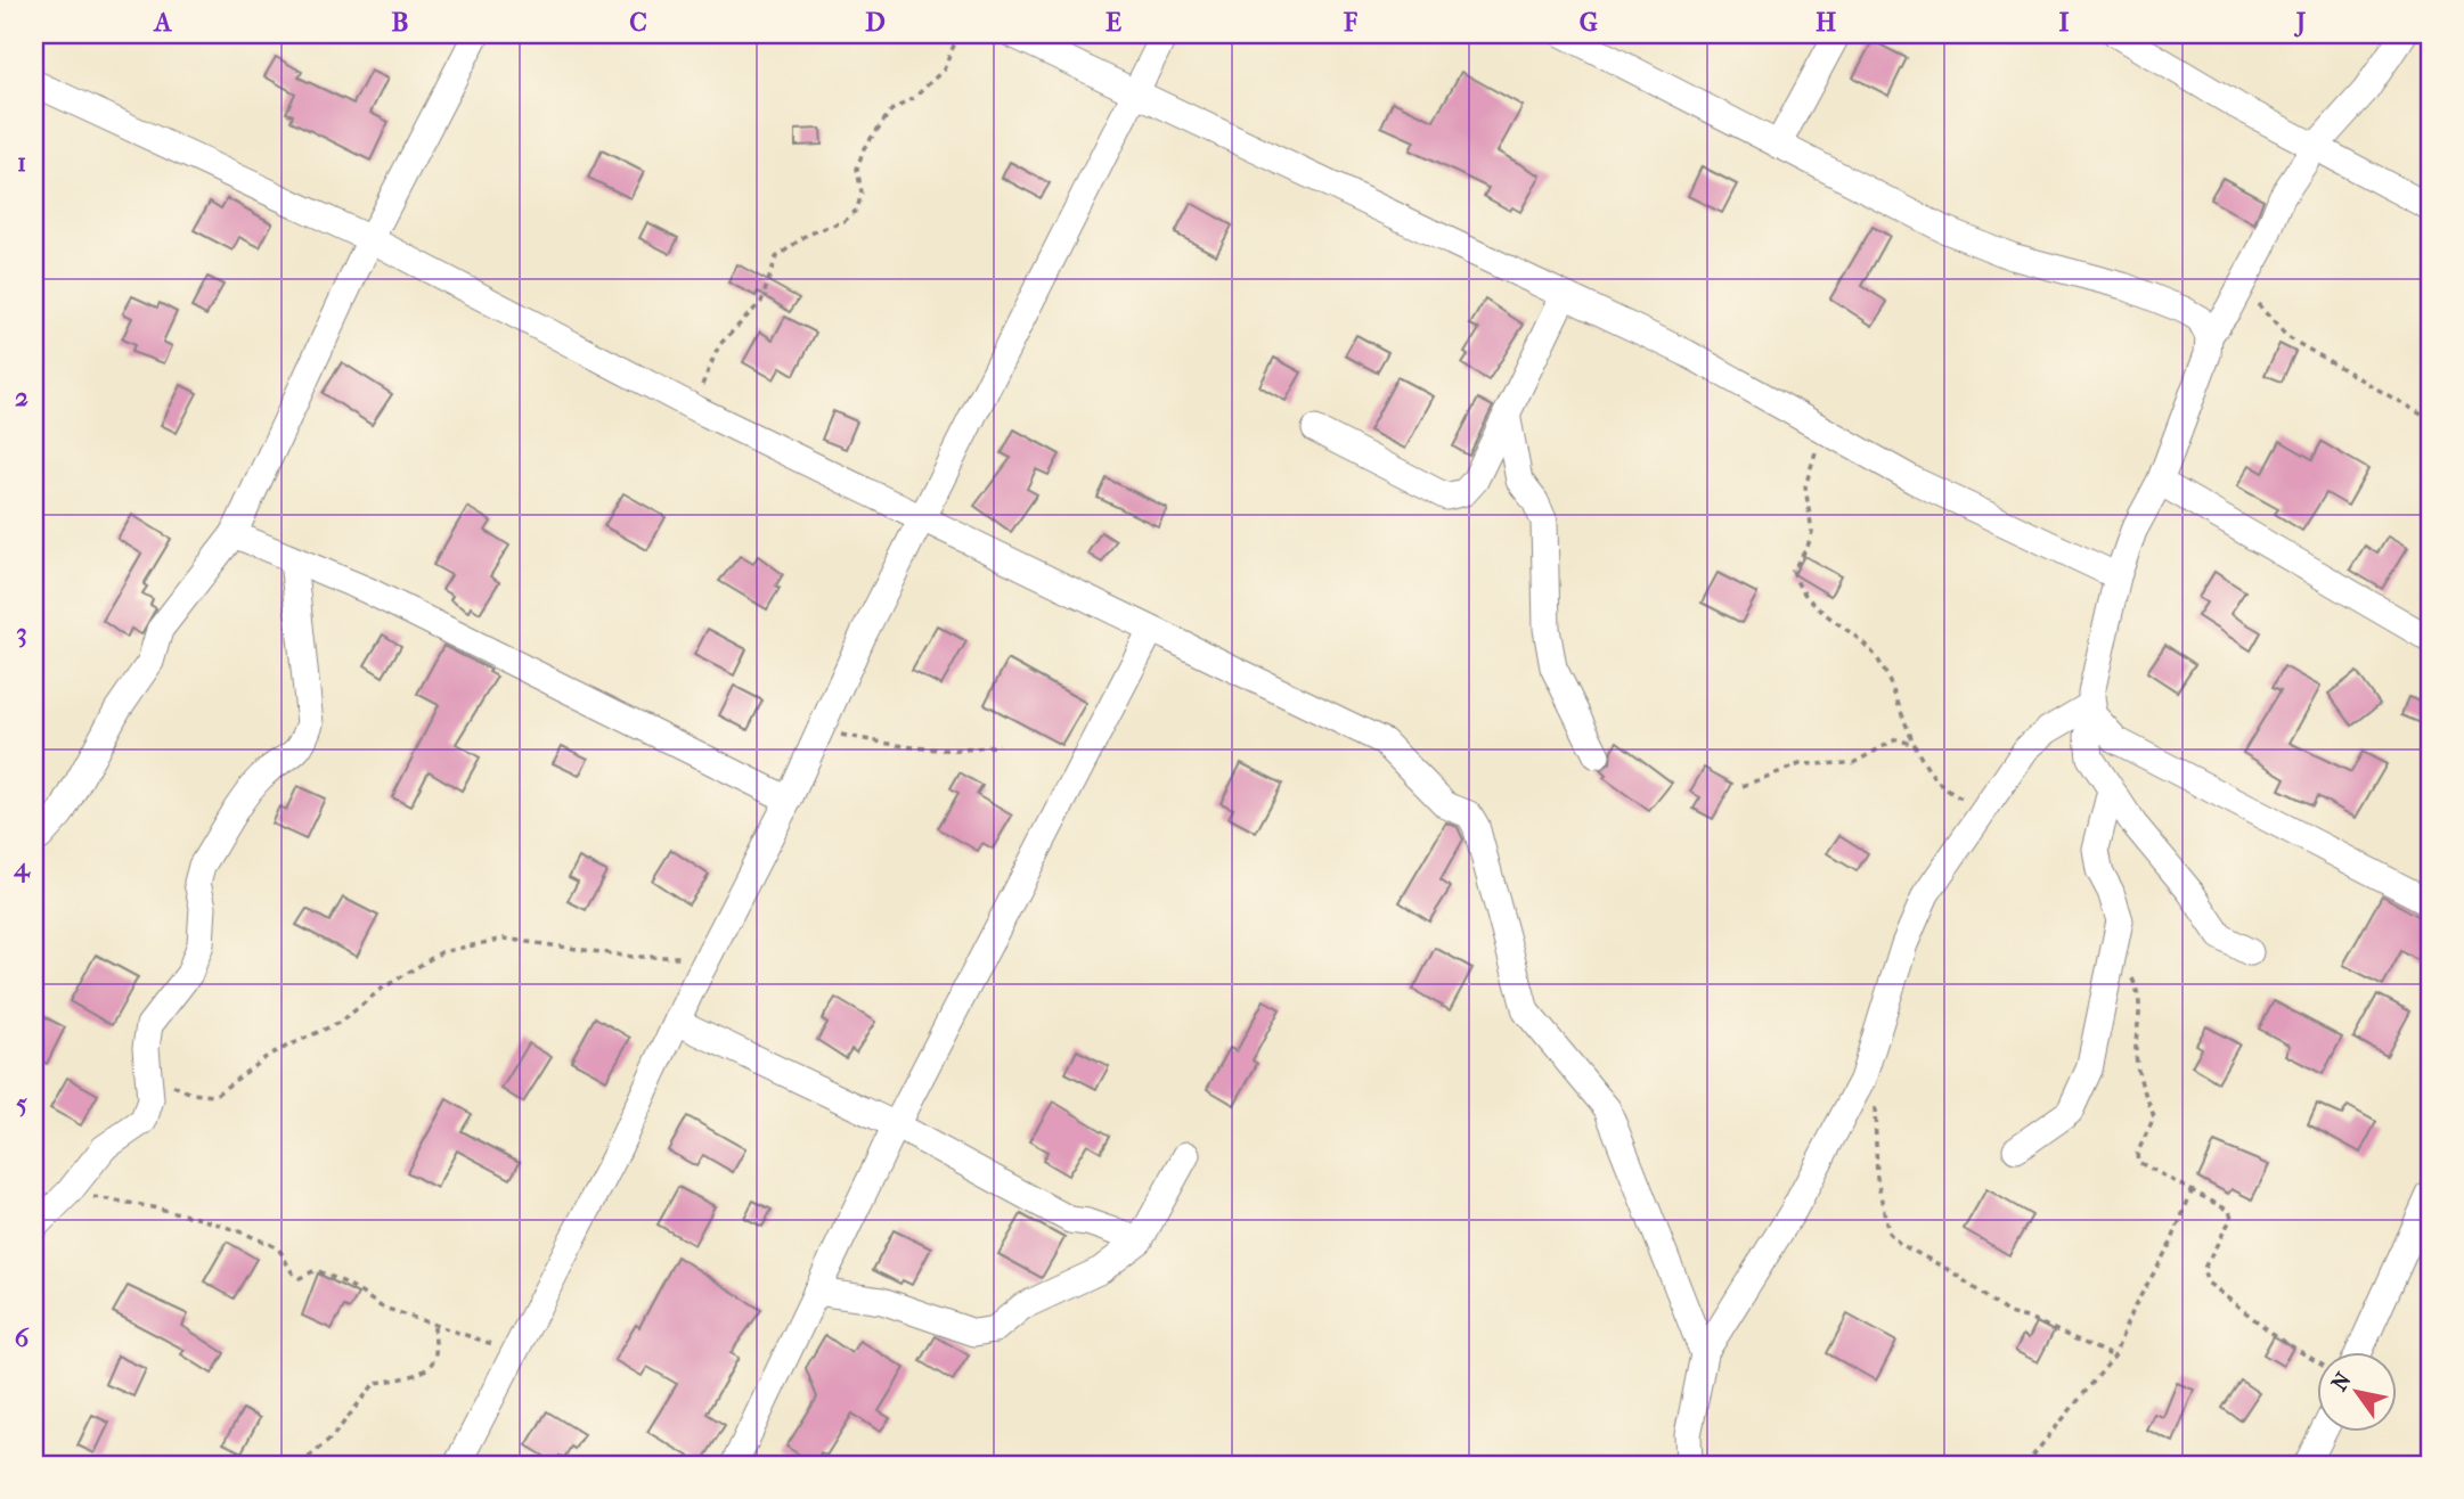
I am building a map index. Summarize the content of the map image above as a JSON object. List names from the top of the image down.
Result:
{
  "north": "top left",
  "grid": {
    "columns": [
      "A",
      "B",
      "C",
      "D",
      "E",
      "F",
      "G",
      "H",
      "I",
      "J"
    ],
    "rows": [
      "1",
      "2",
      "3",
      "4",
      "5",
      "6"
    ]
  }
}
